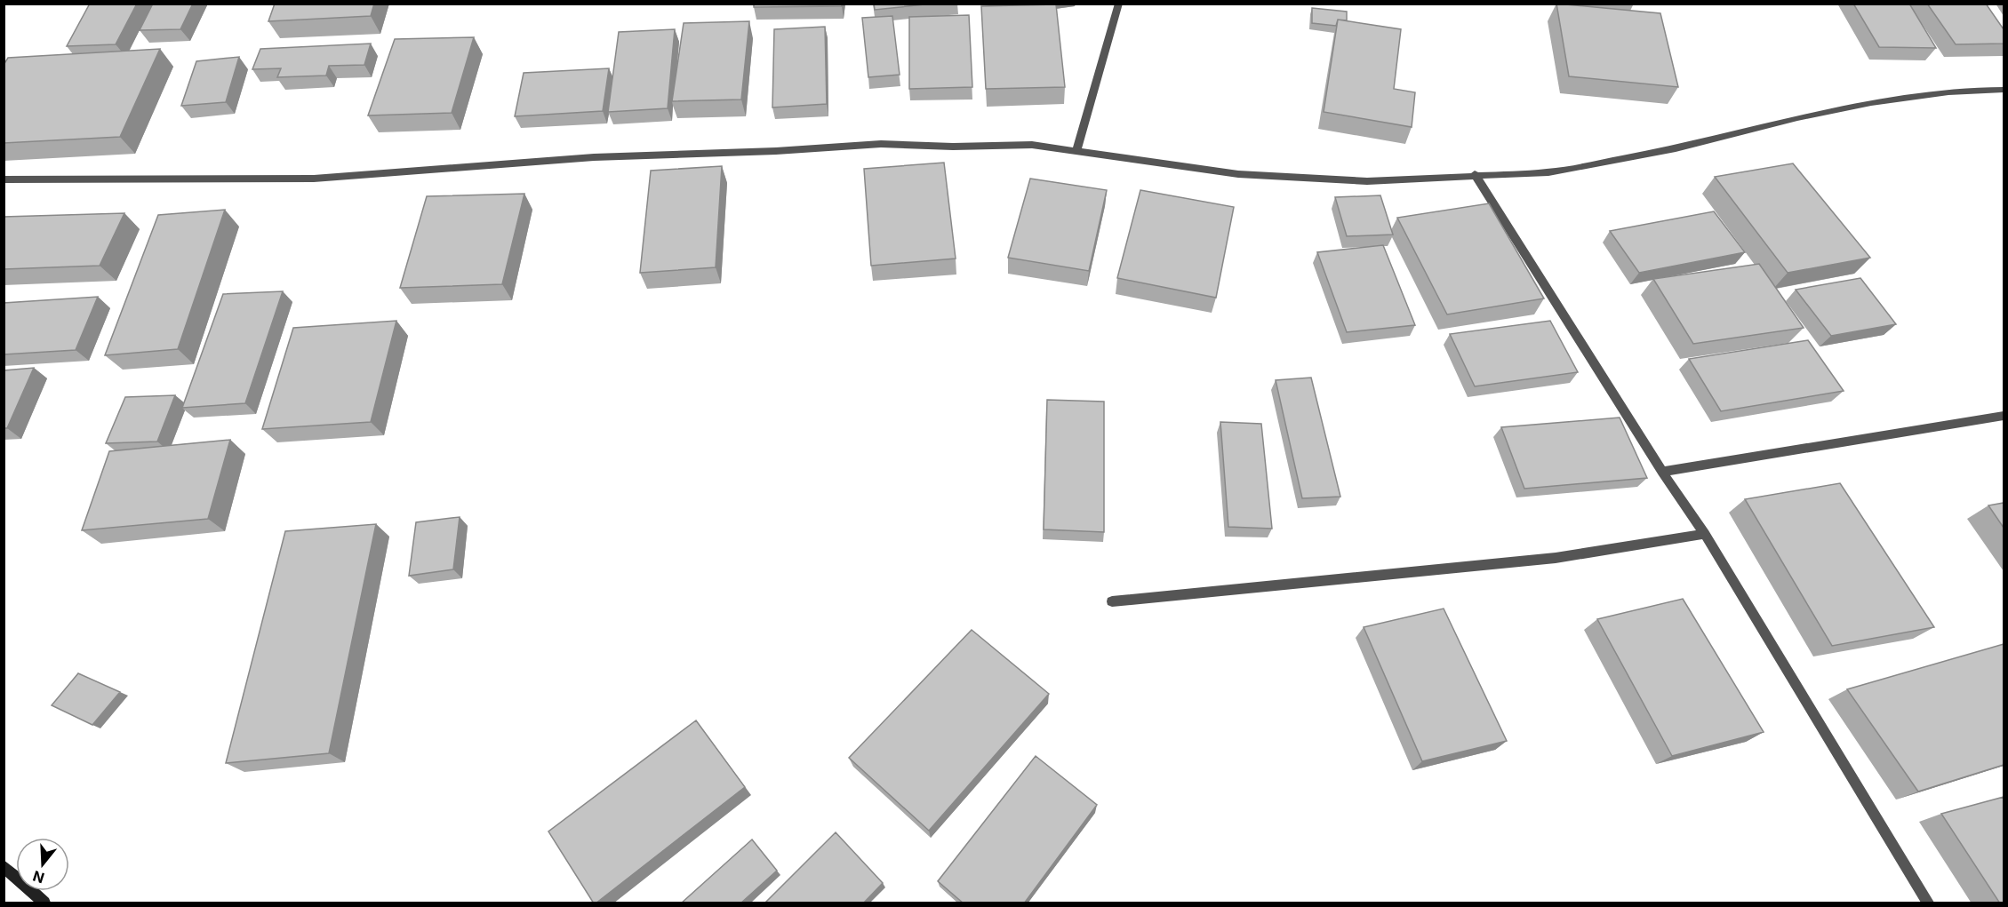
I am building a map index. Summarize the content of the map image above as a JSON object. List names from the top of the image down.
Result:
{
  "north": "bottom"
}
